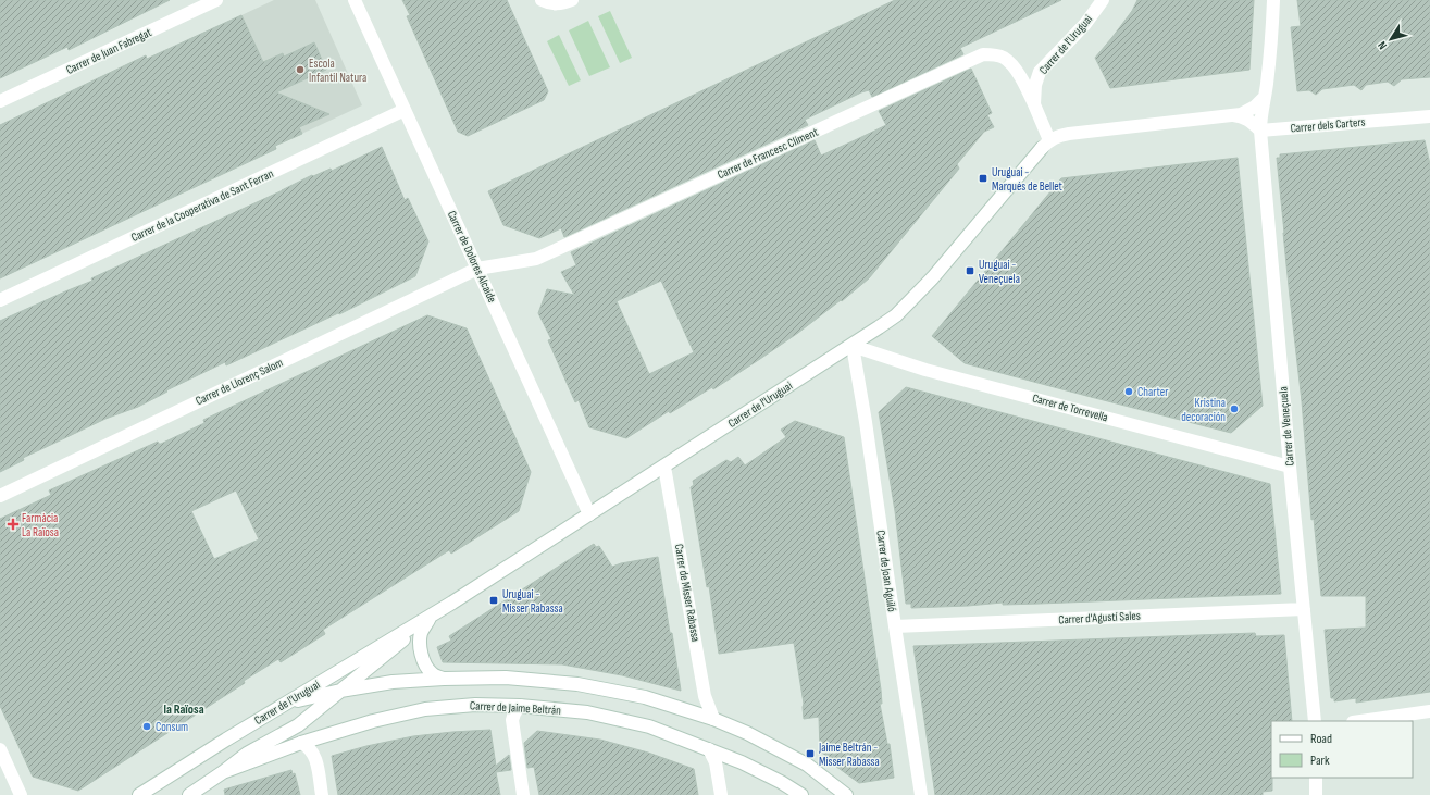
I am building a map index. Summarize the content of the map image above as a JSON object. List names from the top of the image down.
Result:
{
  "streets": {
    "street": [
      "Carrer de l'Uruguai",
      "Carrer de Juan Fabregat",
      "Carrer dels Carters",
      "Carrer de Francesc Climent",
      "Carrer de la Cooperativa de Sant Ferran",
      "Carrer de Dolores Alcaide",
      "Carrer de Llorenç Salom",
      "Carrer de Torrevella",
      "Carrer de Veneçuela",
      "Carrer de Joan Aguiló",
      "Carrer de Misser Rabassa",
      "Carrer d'Agustí Sales",
      "Carrer de Jaime Beltrán"
    ]
  },
  "crossings": [
    ["Carrer de l'Uruguai", "Carrer de Francesc Climent"],
    ["Carrer de l'Uruguai", "Carrer de Dolores Alcaide"],
    ["Carrer de l'Uruguai", "Carrer de Torrevella"],
    ["Carrer de l'Uruguai", "Carrer de Joan Aguiló"],
    ["Carrer de l'Uruguai", "Carrer de Misser Rabassa"],
    ["Carrer de l'Uruguai", "Carrer de Jaime Beltrán"],
    ["Carrer dels Carters", "Carrer de Veneçuela"],
    ["Carrer de Francesc Climent", "Carrer de Dolores Alcaide"],
    ["Carrer de Francesc Climent", "Carrer de Llorenç Salom"],
    ["Carrer de la Cooperativa de Sant Ferran", "Carrer de Dolores Alcaide"],
    ["Carrer de Dolores Alcaide", "Carrer de Llorenç Salom"],
    ["Carrer de Torrevella", "Carrer de Veneçuela"],
    ["Carrer de Torrevella", "Carrer de Joan Aguiló"],
    ["Carrer de Veneçuela", "Carrer d'Agustí Sales"],
    ["Carrer de Joan Aguiló", "Carrer d'Agustí Sales"]
  ],
  "districts": ["la Raïosa"],
  "places": {
    "other": [
      "Escola Infantil Natura",
      "Charter",
      "Kristina decoración",
      "Consum"
    ],
    "transit": [
      "Uruguai - Marqués de Bellet",
      "Uruguai - Veneçuela",
      "Uruguai - Misser Rabassa",
      "Jaime Beltrán - Misser Rabassa"
    ],
    "health": ["Farmàcia La Raïosa"]
  },
  "legend": ["Road", "Park"],
  "north": "bottom left"
}
